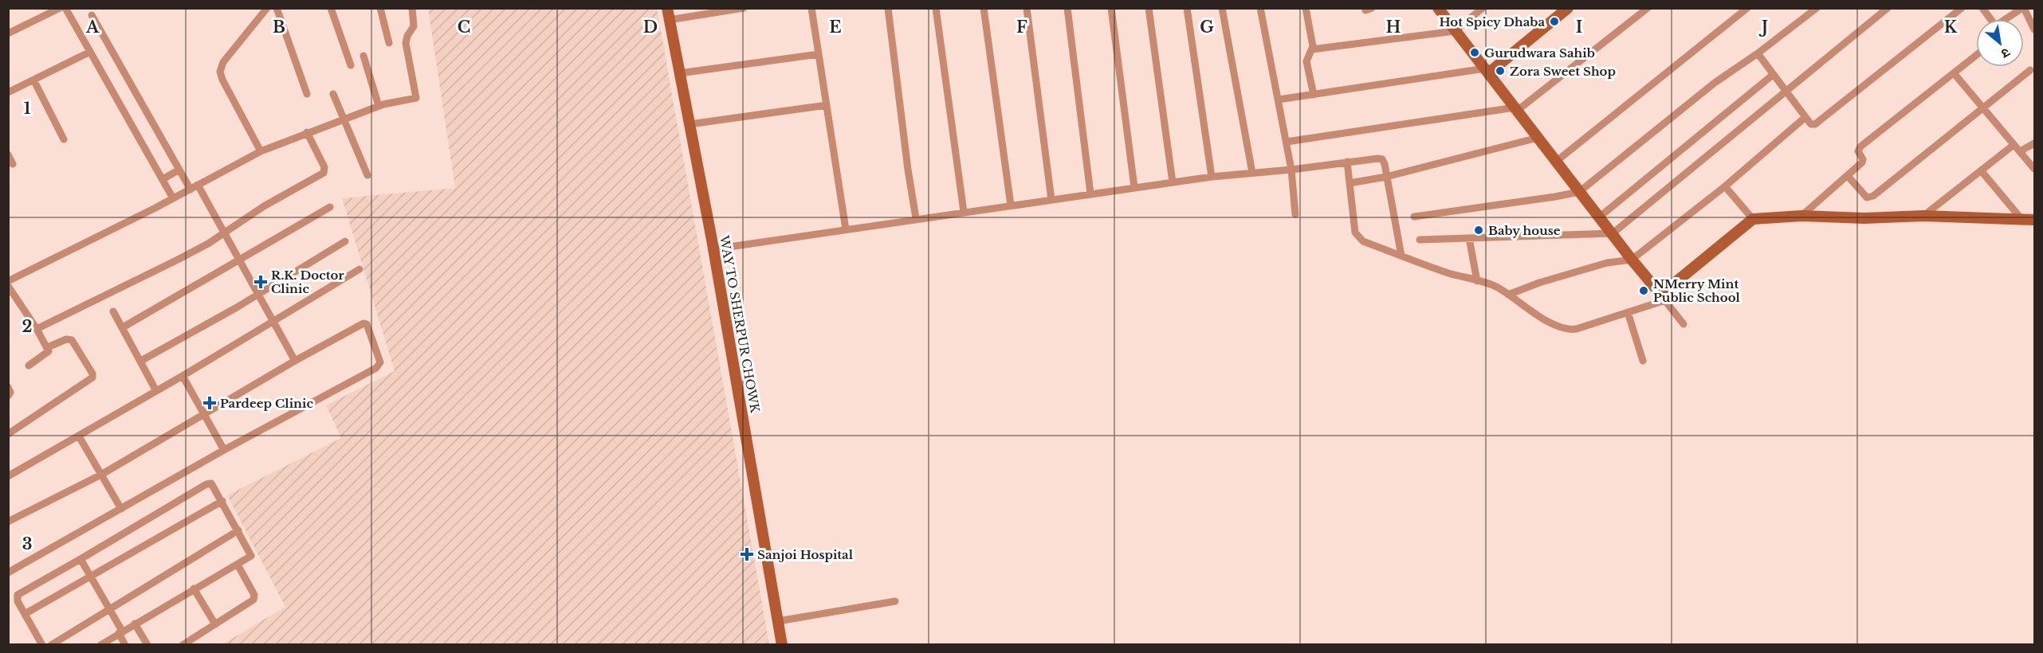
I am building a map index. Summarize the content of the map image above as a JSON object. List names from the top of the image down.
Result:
{
  "streets": {
    "street": ["WAY TO SHERPUR CHOWK"]
  },
  "places": {
    "other": [
      "Hot Spicy Dhaba",
      "Gurudwara Sahib",
      "Zora Sweet Shop",
      "Baby house",
      "NMerry Mint Public School"
    ],
    "health": ["R.K. Doctor Clinic", "Pardeep Clinic", "Sanjoi Hospital"]
  },
  "north": "bottom right",
  "grid": {
    "columns": [
      "A",
      "B",
      "C",
      "D",
      "E",
      "F",
      "G",
      "H",
      "I",
      "J",
      "K"
    ],
    "rows": ["1", "2", "3"]
  }
}
